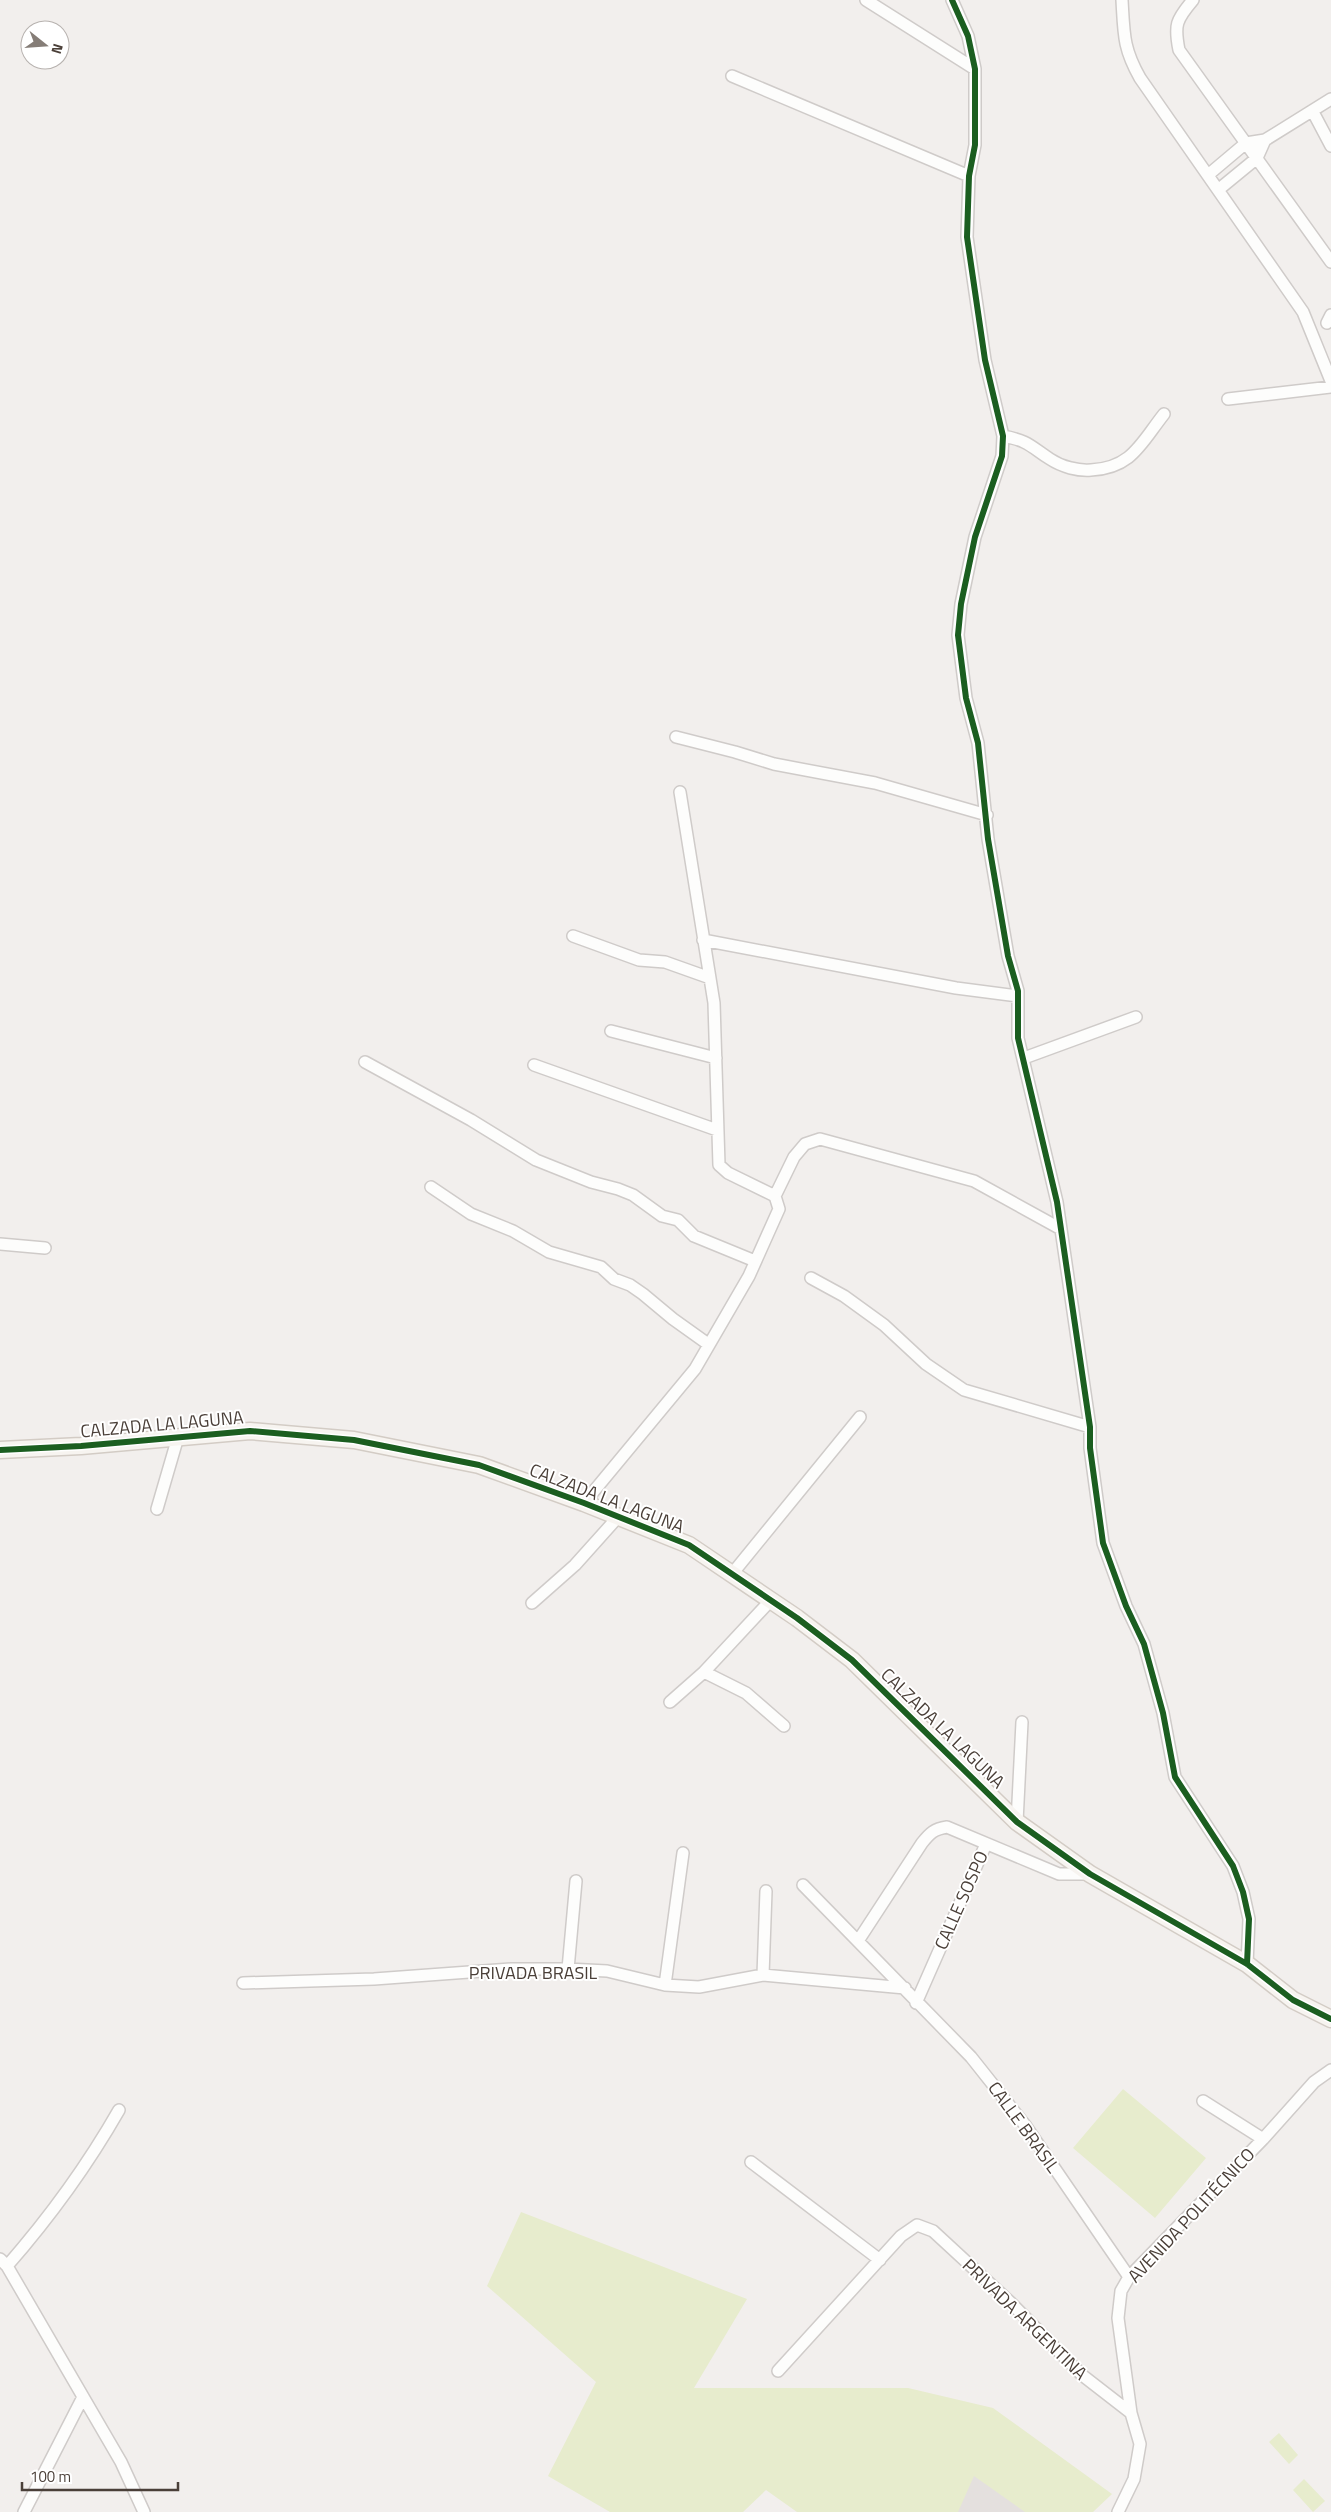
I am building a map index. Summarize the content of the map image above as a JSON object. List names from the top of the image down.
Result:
{
  "streets": {
    "street": [
      "CALZADA LA LAGUNA",
      "CALLE SOSPO",
      "PRIVADA BRASIL",
      "CALLE BRASIL",
      "AVENIDA POLITÉCNICO",
      "PRIVADA ARGENTINA"
    ]
  },
  "crossings": [
    ["CALZADA LA LAGUNA", "CALLE SOSPO"],
    ["CALLE SOSPO", "CALLE BRASIL"],
    ["PRIVADA BRASIL", "CALLE BRASIL"],
    ["CALLE BRASIL", "AVENIDA POLITÉCNICO"],
    ["AVENIDA POLITÉCNICO", "PRIVADA ARGENTINA"]
  ],
  "scale_bar": "100 m",
  "north": "right"
}
